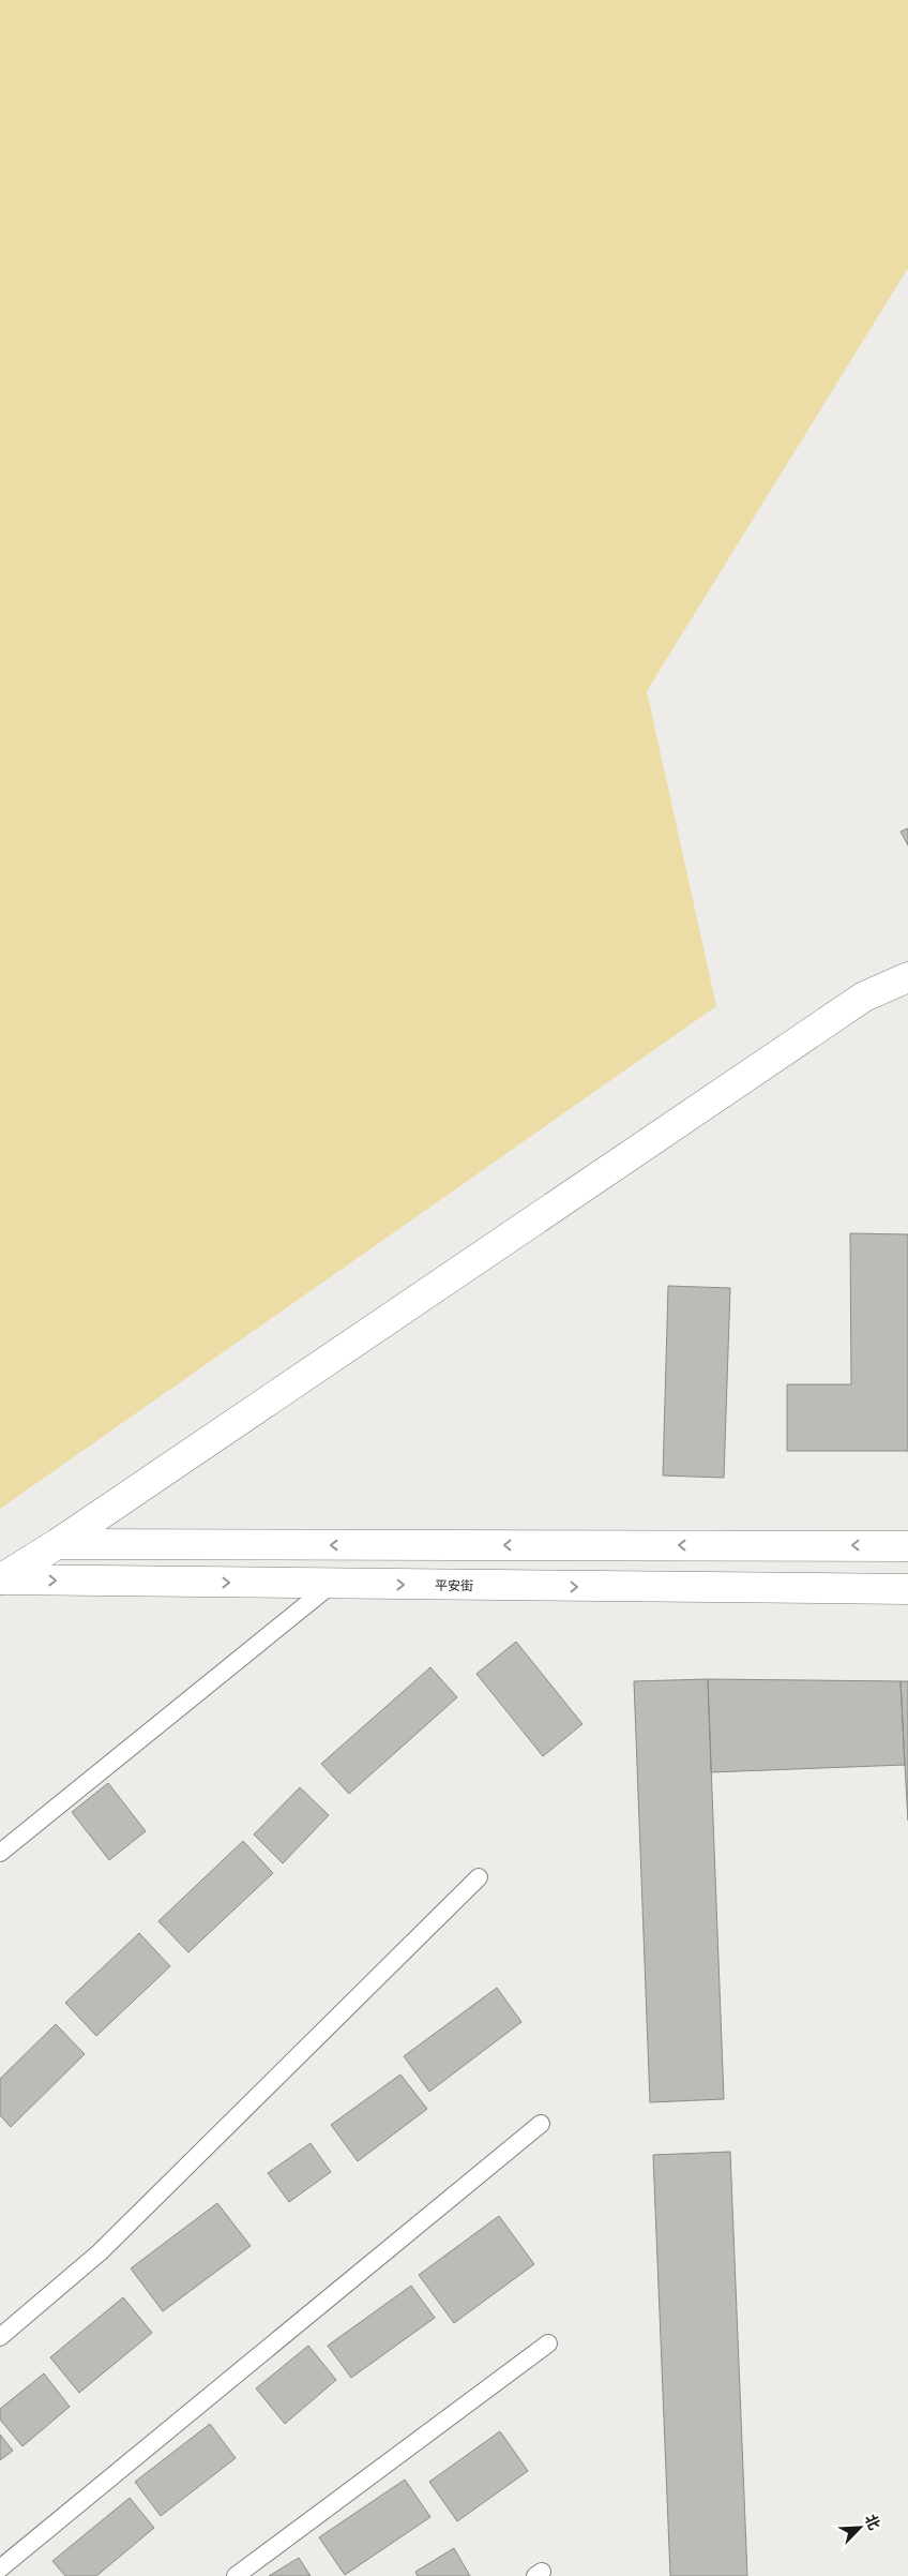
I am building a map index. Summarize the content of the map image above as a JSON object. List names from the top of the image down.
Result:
{
  "streets": {
    "main road": ["平安街"]
  },
  "north": "top right"
}
